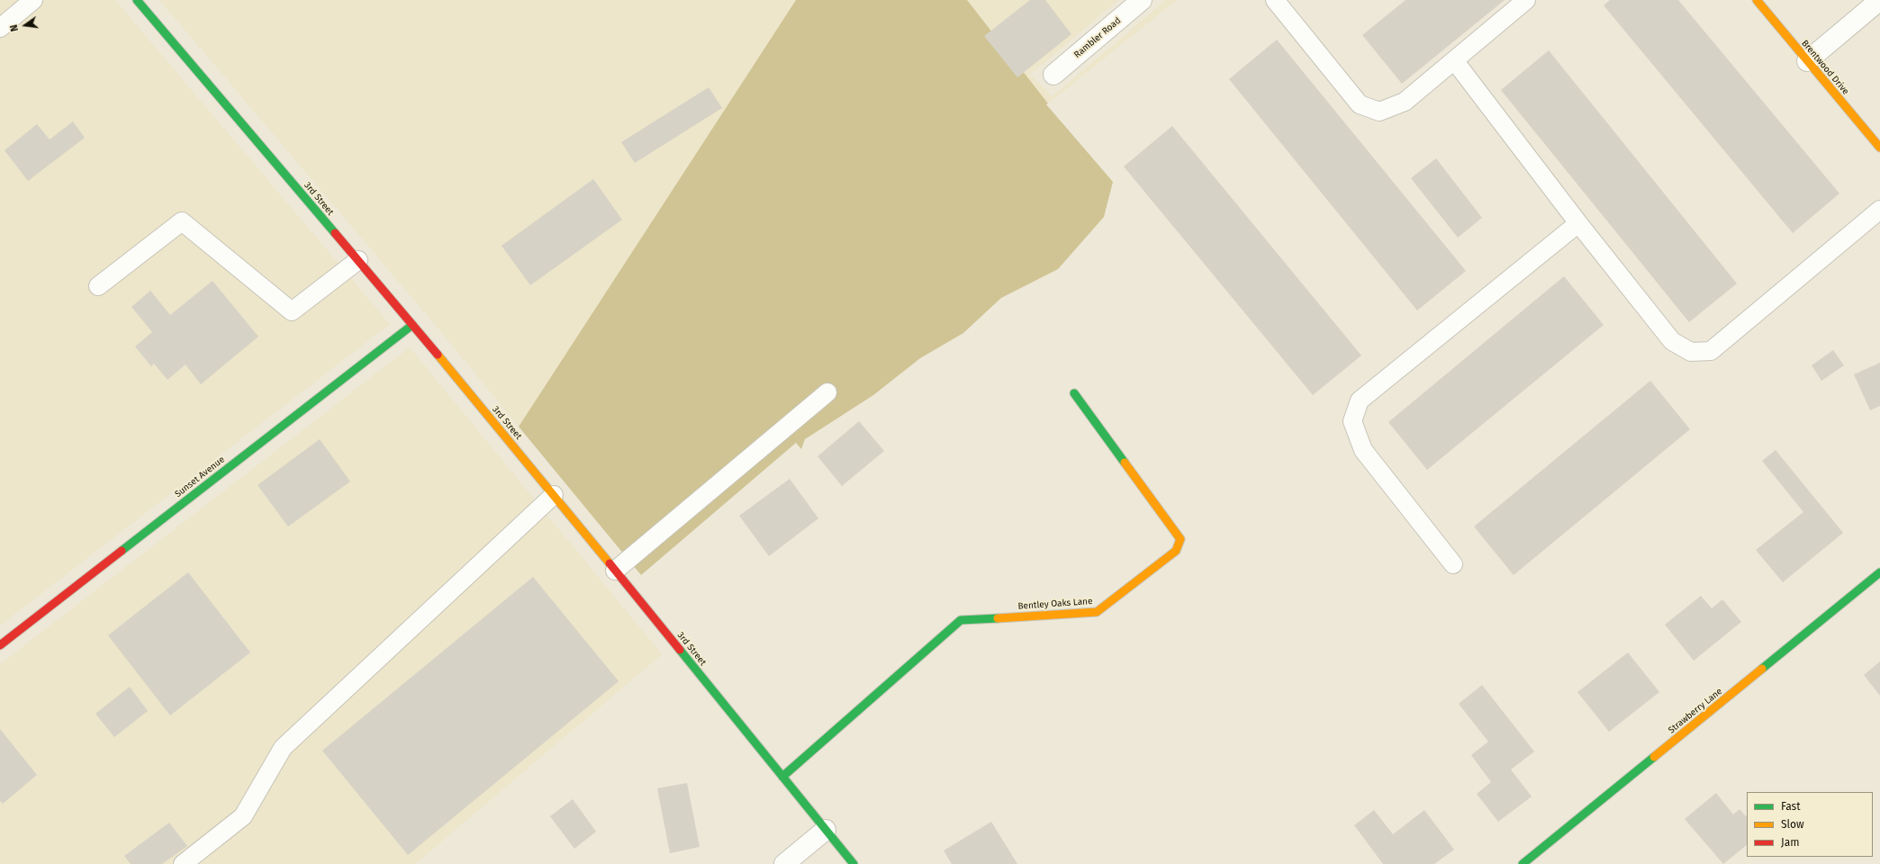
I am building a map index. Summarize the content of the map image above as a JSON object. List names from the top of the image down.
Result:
{
  "streets": {
    "street": [
      "Rambler Road",
      "Brentwood Drive",
      "3rd Street",
      "Sunset Avenue",
      "Bentley Oaks Lane",
      "Strawberry Lane"
    ]
  },
  "crossings": [
    ["3rd Street", "Sunset Avenue"],
    ["3rd Street", "Bentley Oaks Lane"]
  ],
  "legend": ["Fast", "Slow", "Jam"],
  "north": "left"
}
